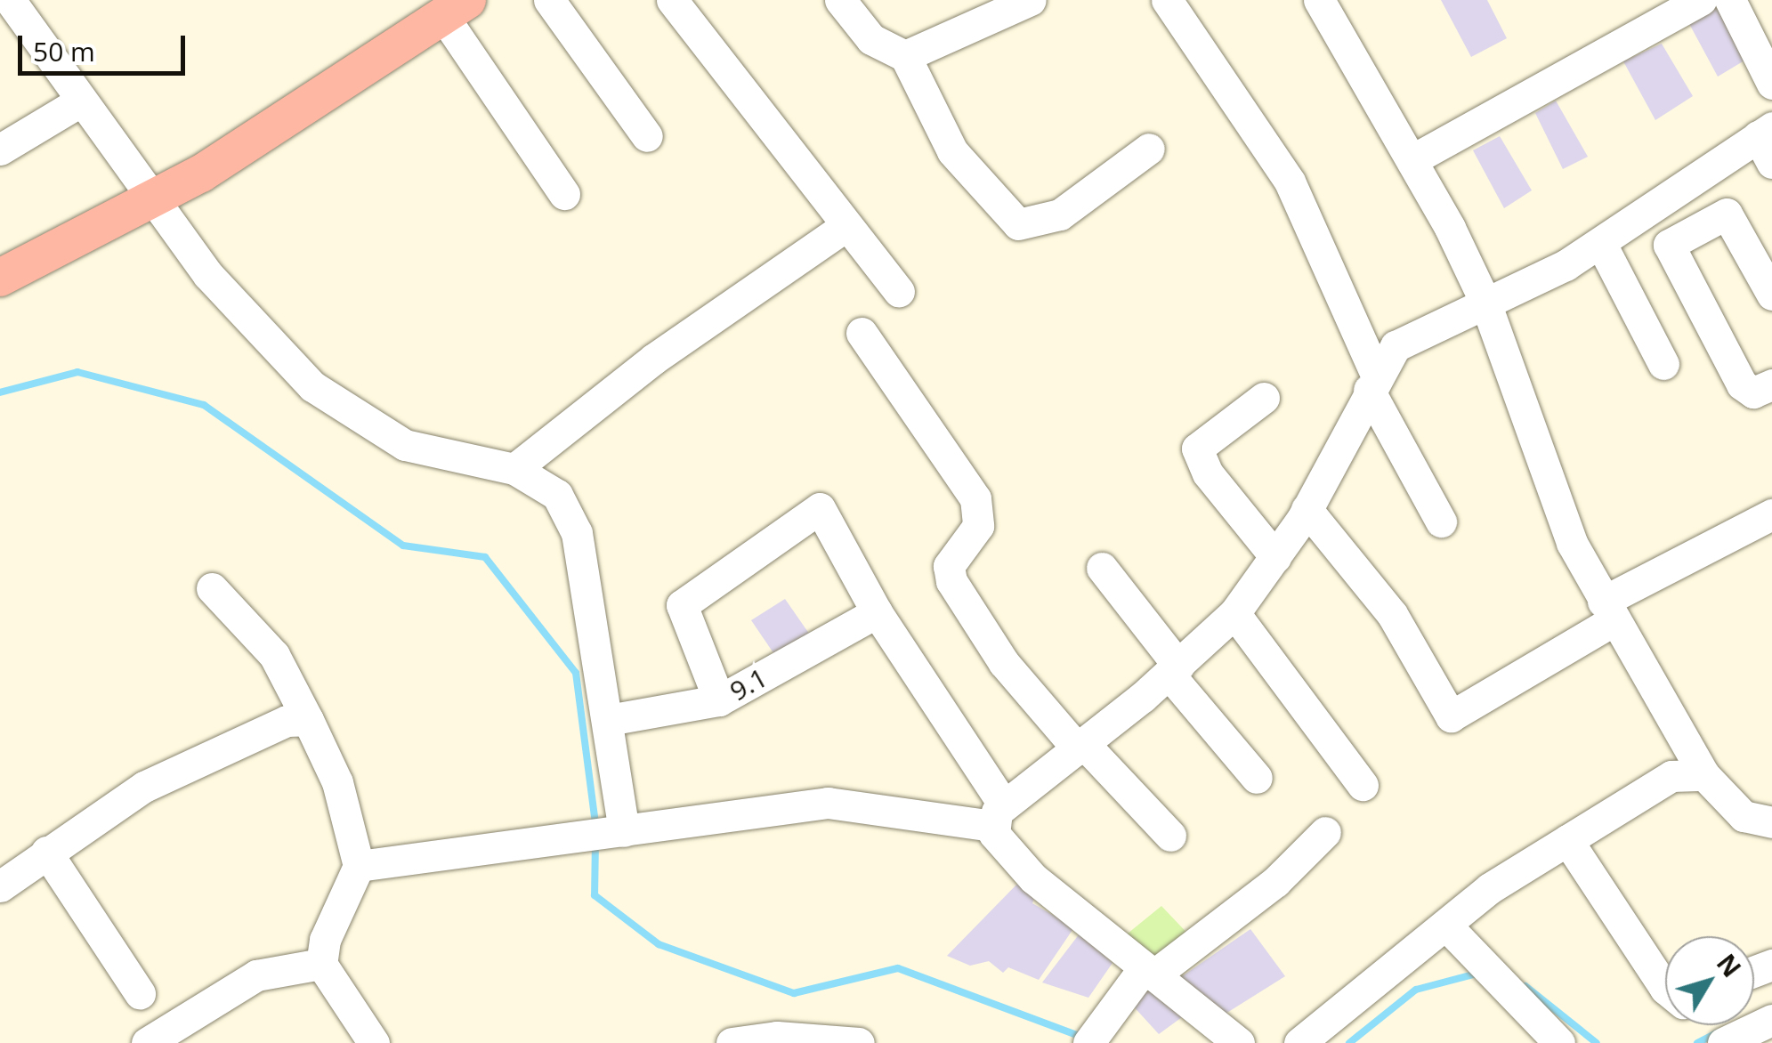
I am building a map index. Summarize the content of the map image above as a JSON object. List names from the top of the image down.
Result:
{
  "streets": {
    "street": ["9.1"]
  },
  "scale_bar": "50 m",
  "north": "top right"
}
